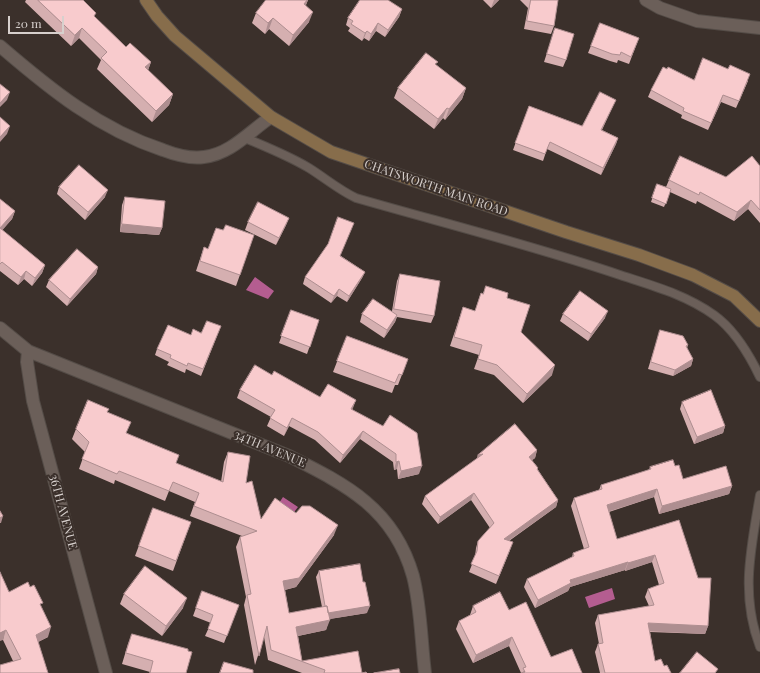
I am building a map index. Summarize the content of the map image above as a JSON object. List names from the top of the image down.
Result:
{
  "streets": {
    "street": ["CHATSWORTH MAIN ROAD", "34TH AVENUE", "36TH AVENUE"]
  },
  "crossings": [
    ["34TH AVENUE", "36TH AVENUE"]
  ],
  "scale_bar": "20 m"
}
